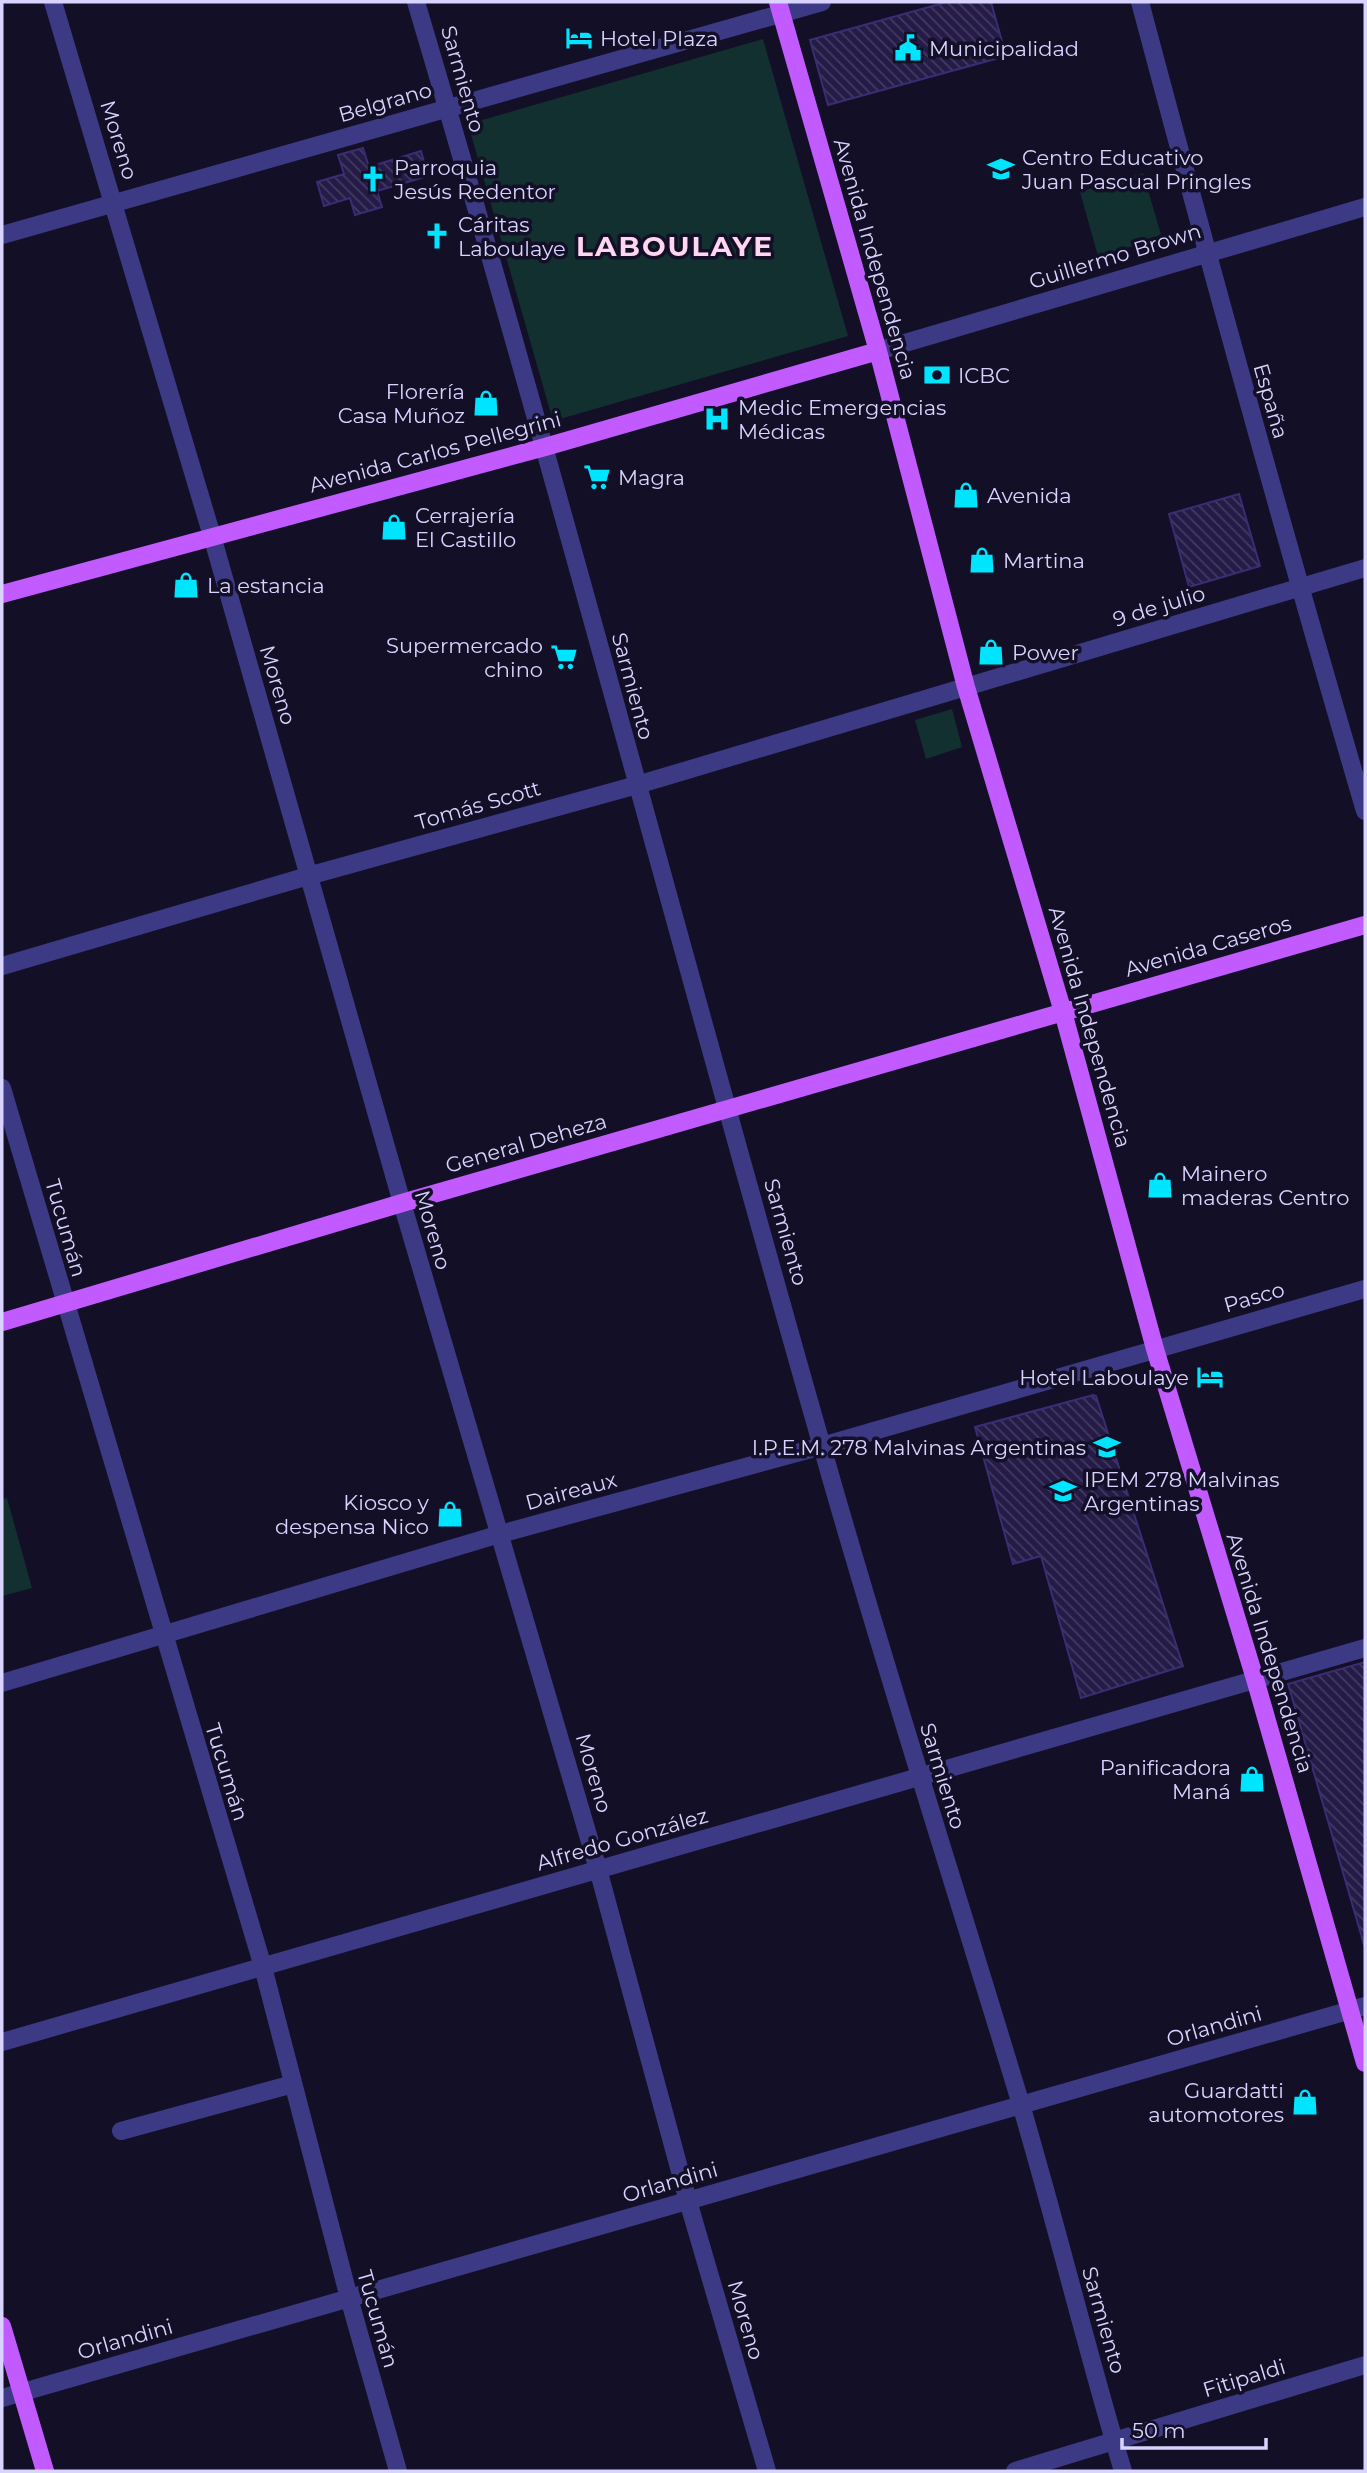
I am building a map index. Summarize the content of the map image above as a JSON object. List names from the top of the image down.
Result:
{
  "streets": {
    "main road": [
      "Avenida Independencia",
      "Avenida Carlos Pellegrini",
      "Avenida Caseros",
      "General Deheza"
    ],
    "street": [
      "Sarmiento",
      "Belgrano",
      "Moreno",
      "Guillermo Brown",
      "España",
      "9 de julio",
      "Tomás Scott",
      "Tucumán",
      "Pasco",
      "Daireaux",
      "Alfredo González",
      "Orlandini",
      "Fitipaldi"
    ]
  },
  "crossings": [
    ["Sarmiento", "Belgrano"],
    ["Sarmiento", "Avenida Carlos Pellegrini"],
    ["Sarmiento", "Tomás Scott"],
    ["Sarmiento", "General Deheza"],
    ["Sarmiento", "Daireaux"],
    ["Sarmiento", "Alfredo González"],
    ["Sarmiento", "Orlandini"],
    ["Sarmiento", "Fitipaldi"],
    ["Belgrano", "Moreno"],
    ["Belgrano", "Avenida Independencia"],
    ["Moreno", "Avenida Carlos Pellegrini"],
    ["Moreno", "Tomás Scott"],
    ["Moreno", "General Deheza"],
    ["Moreno", "Daireaux"],
    ["Moreno", "Alfredo González"],
    ["Moreno", "Orlandini"],
    ["Guillermo Brown", "Avenida Independencia"],
    ["Guillermo Brown", "España"],
    ["Guillermo Brown", "Avenida Carlos Pellegrini"],
    ["Avenida Independencia", "Avenida Carlos Pellegrini"],
    ["Avenida Independencia", "9 de julio"],
    ["Avenida Independencia", "Tomás Scott"],
    ["Avenida Independencia", "Avenida Caseros"],
    ["Avenida Independencia", "General Deheza"],
    ["Avenida Independencia", "Pasco"],
    ["Avenida Independencia", "Daireaux"],
    ["Avenida Independencia", "Alfredo González"],
    ["Avenida Independencia", "Orlandini"],
    ["España", "9 de julio"],
    ["9 de julio", "Tomás Scott"],
    ["Avenida Caseros", "General Deheza"],
    ["General Deheza", "Tucumán"],
    ["Tucumán", "Daireaux"],
    ["Tucumán", "Alfredo González"],
    ["Tucumán", "Orlandini"],
    ["Pasco", "Daireaux"]
  ],
  "districts": ["LABOULAYE"],
  "places": {
    "hotel": ["Hotel Plaza", "Hotel Laboulaye"],
    "public building": ["Municipalidad"],
    "school or university": ["Centro Educativo Juan Pascual Pringles", "I.P.E.M. 278 Malvinas Argentinas", "IPEM 278 Malvinas Argentinas"],
    "church": ["Parroquia Jesús Redentor", "Cáritas Laboulaye"],
    "bank": ["ICBC"],
    "shop": [
      "Florería Casa Muñoz",
      "Avenida",
      "Cerrajería El Castillo",
      "Martina",
      "La estancia",
      "Power",
      "Mainero maderas Centro",
      "Kiosco y despensa Nico",
      "Panificadora Maná",
      "Guardatti automotores"
    ],
    "hospital": ["Medic Emergencias Médicas"],
    "supermarket": ["Magra", "Supermercado chino"]
  },
  "scale_bar": "50 m"
}
